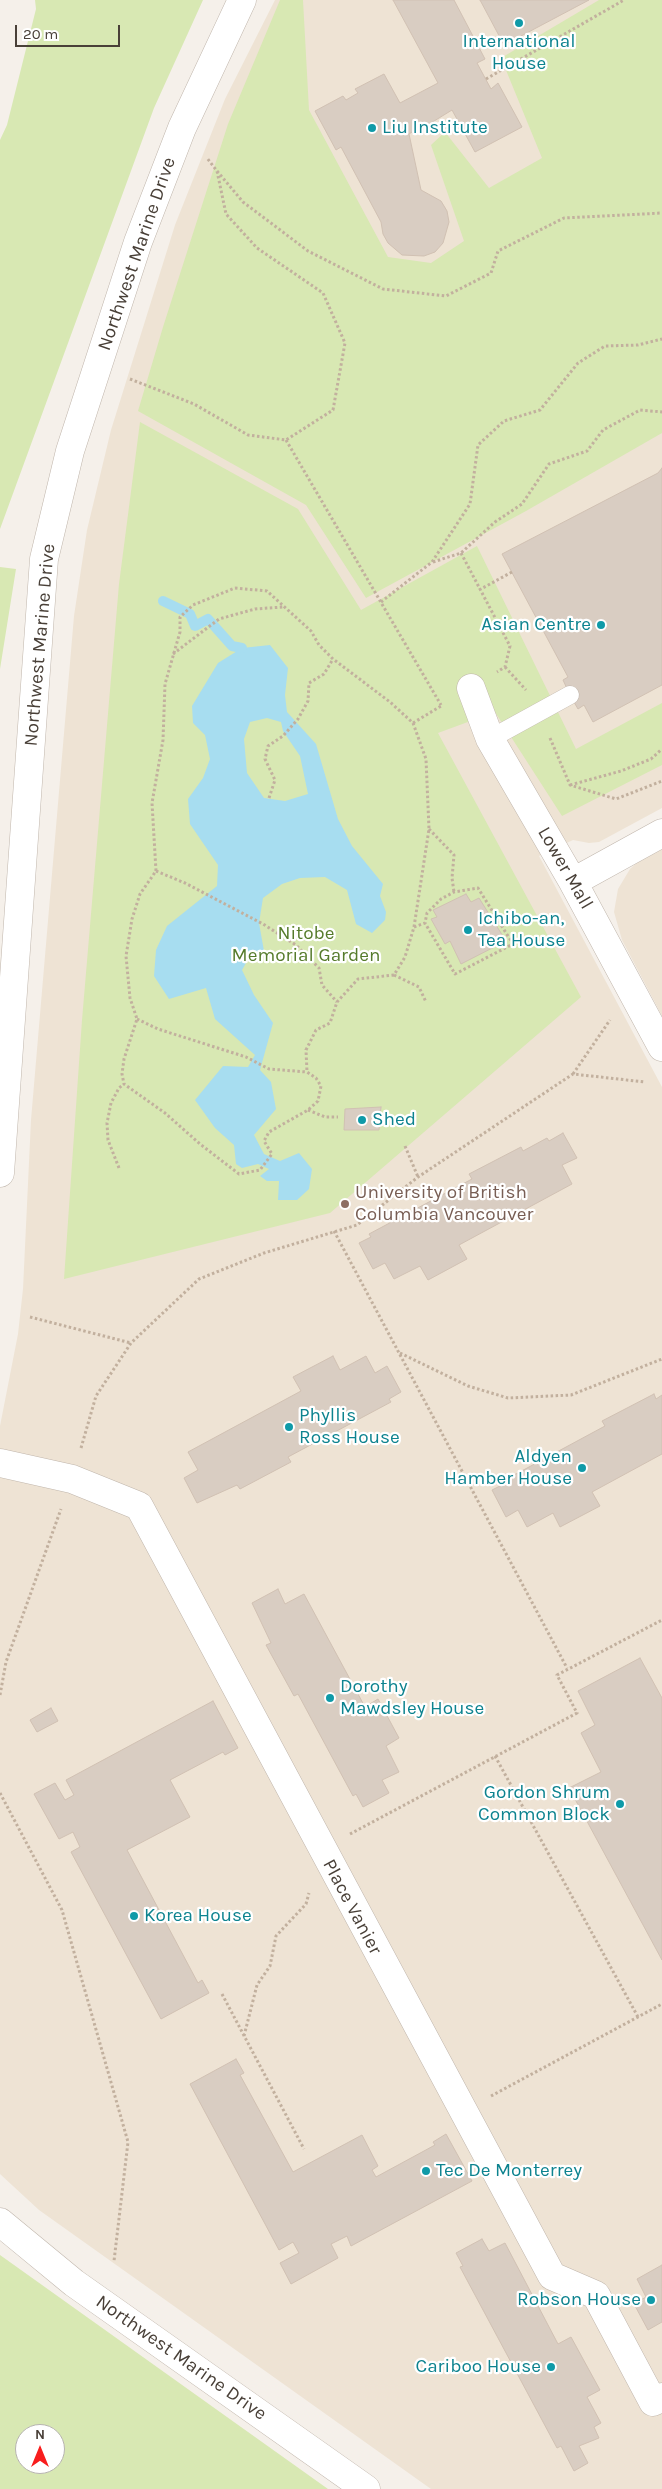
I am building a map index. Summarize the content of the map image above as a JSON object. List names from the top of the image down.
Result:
{
  "streets": {
    "street": ["Northwest Marine Drive", "Lower Mall", "Place Vanier"]
  },
  "parks": ["Nitobe Memorial Garden"],
  "places": [
    "International House",
    "Liu Institute",
    "Asian Centre",
    "Ichibo-an, Tea House",
    "Shed",
    "University of British Columbia Vancouver",
    "Phyllis Ross House",
    "Aldyen Hamber House",
    "Dorothy Mawdsley House",
    "Gordon Shrum Common Block",
    "Korea House",
    "Tec De Monterrey",
    "Robson House",
    "Cariboo House"
  ],
  "scale_bar": "20 m",
  "north": "top"
}
